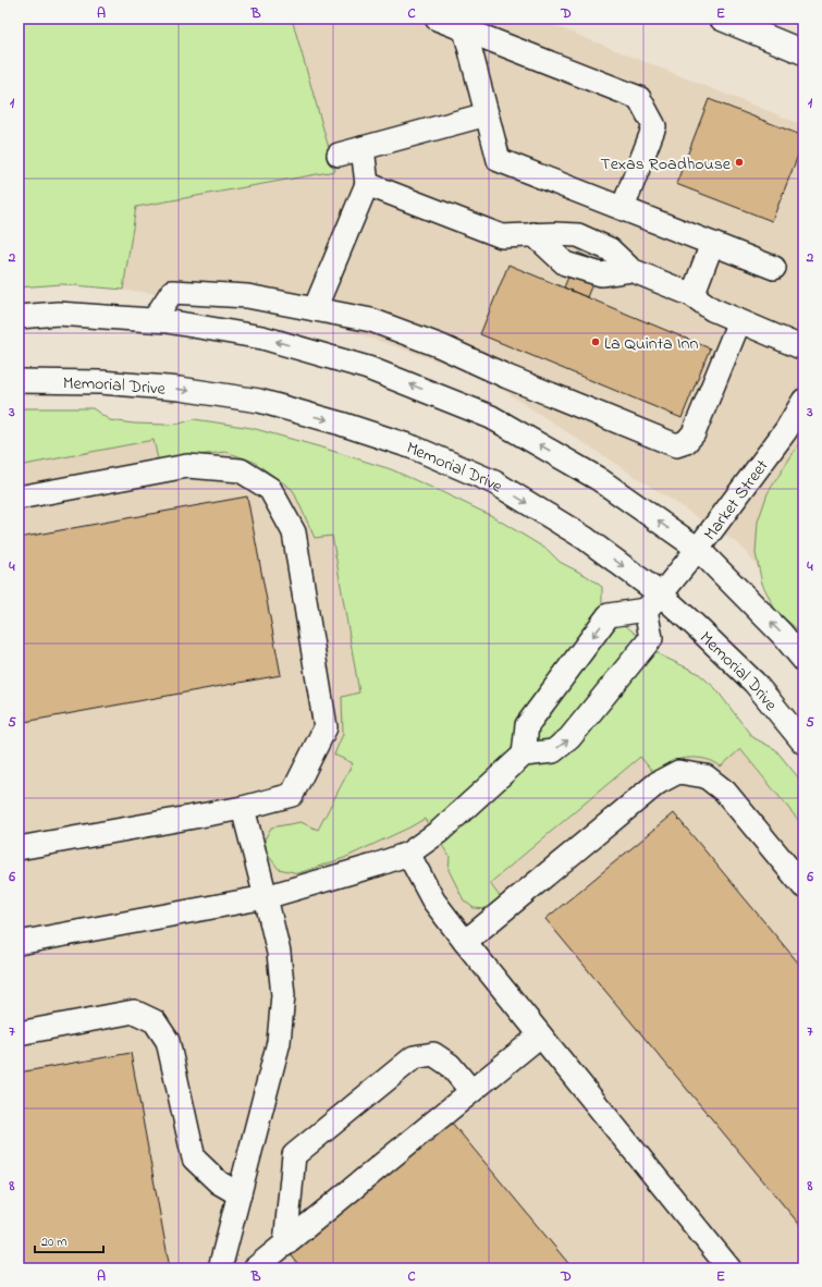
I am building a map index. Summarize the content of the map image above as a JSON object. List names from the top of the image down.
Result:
{
  "streets": {
    "street": ["Memorial Drive", "Market Street"]
  },
  "crossings": [
    ["Memorial Drive", "Market Street"]
  ],
  "places": ["Texas Roadhouse", "La Quinta Inn"],
  "scale_bar": "20 m",
  "grid": {
    "columns": [
      "A",
      "B",
      "C",
      "D",
      "E"
    ],
    "rows": [
      "1",
      "2",
      "3",
      "4",
      "5",
      "6",
      "7",
      "8"
    ]
  }
}
